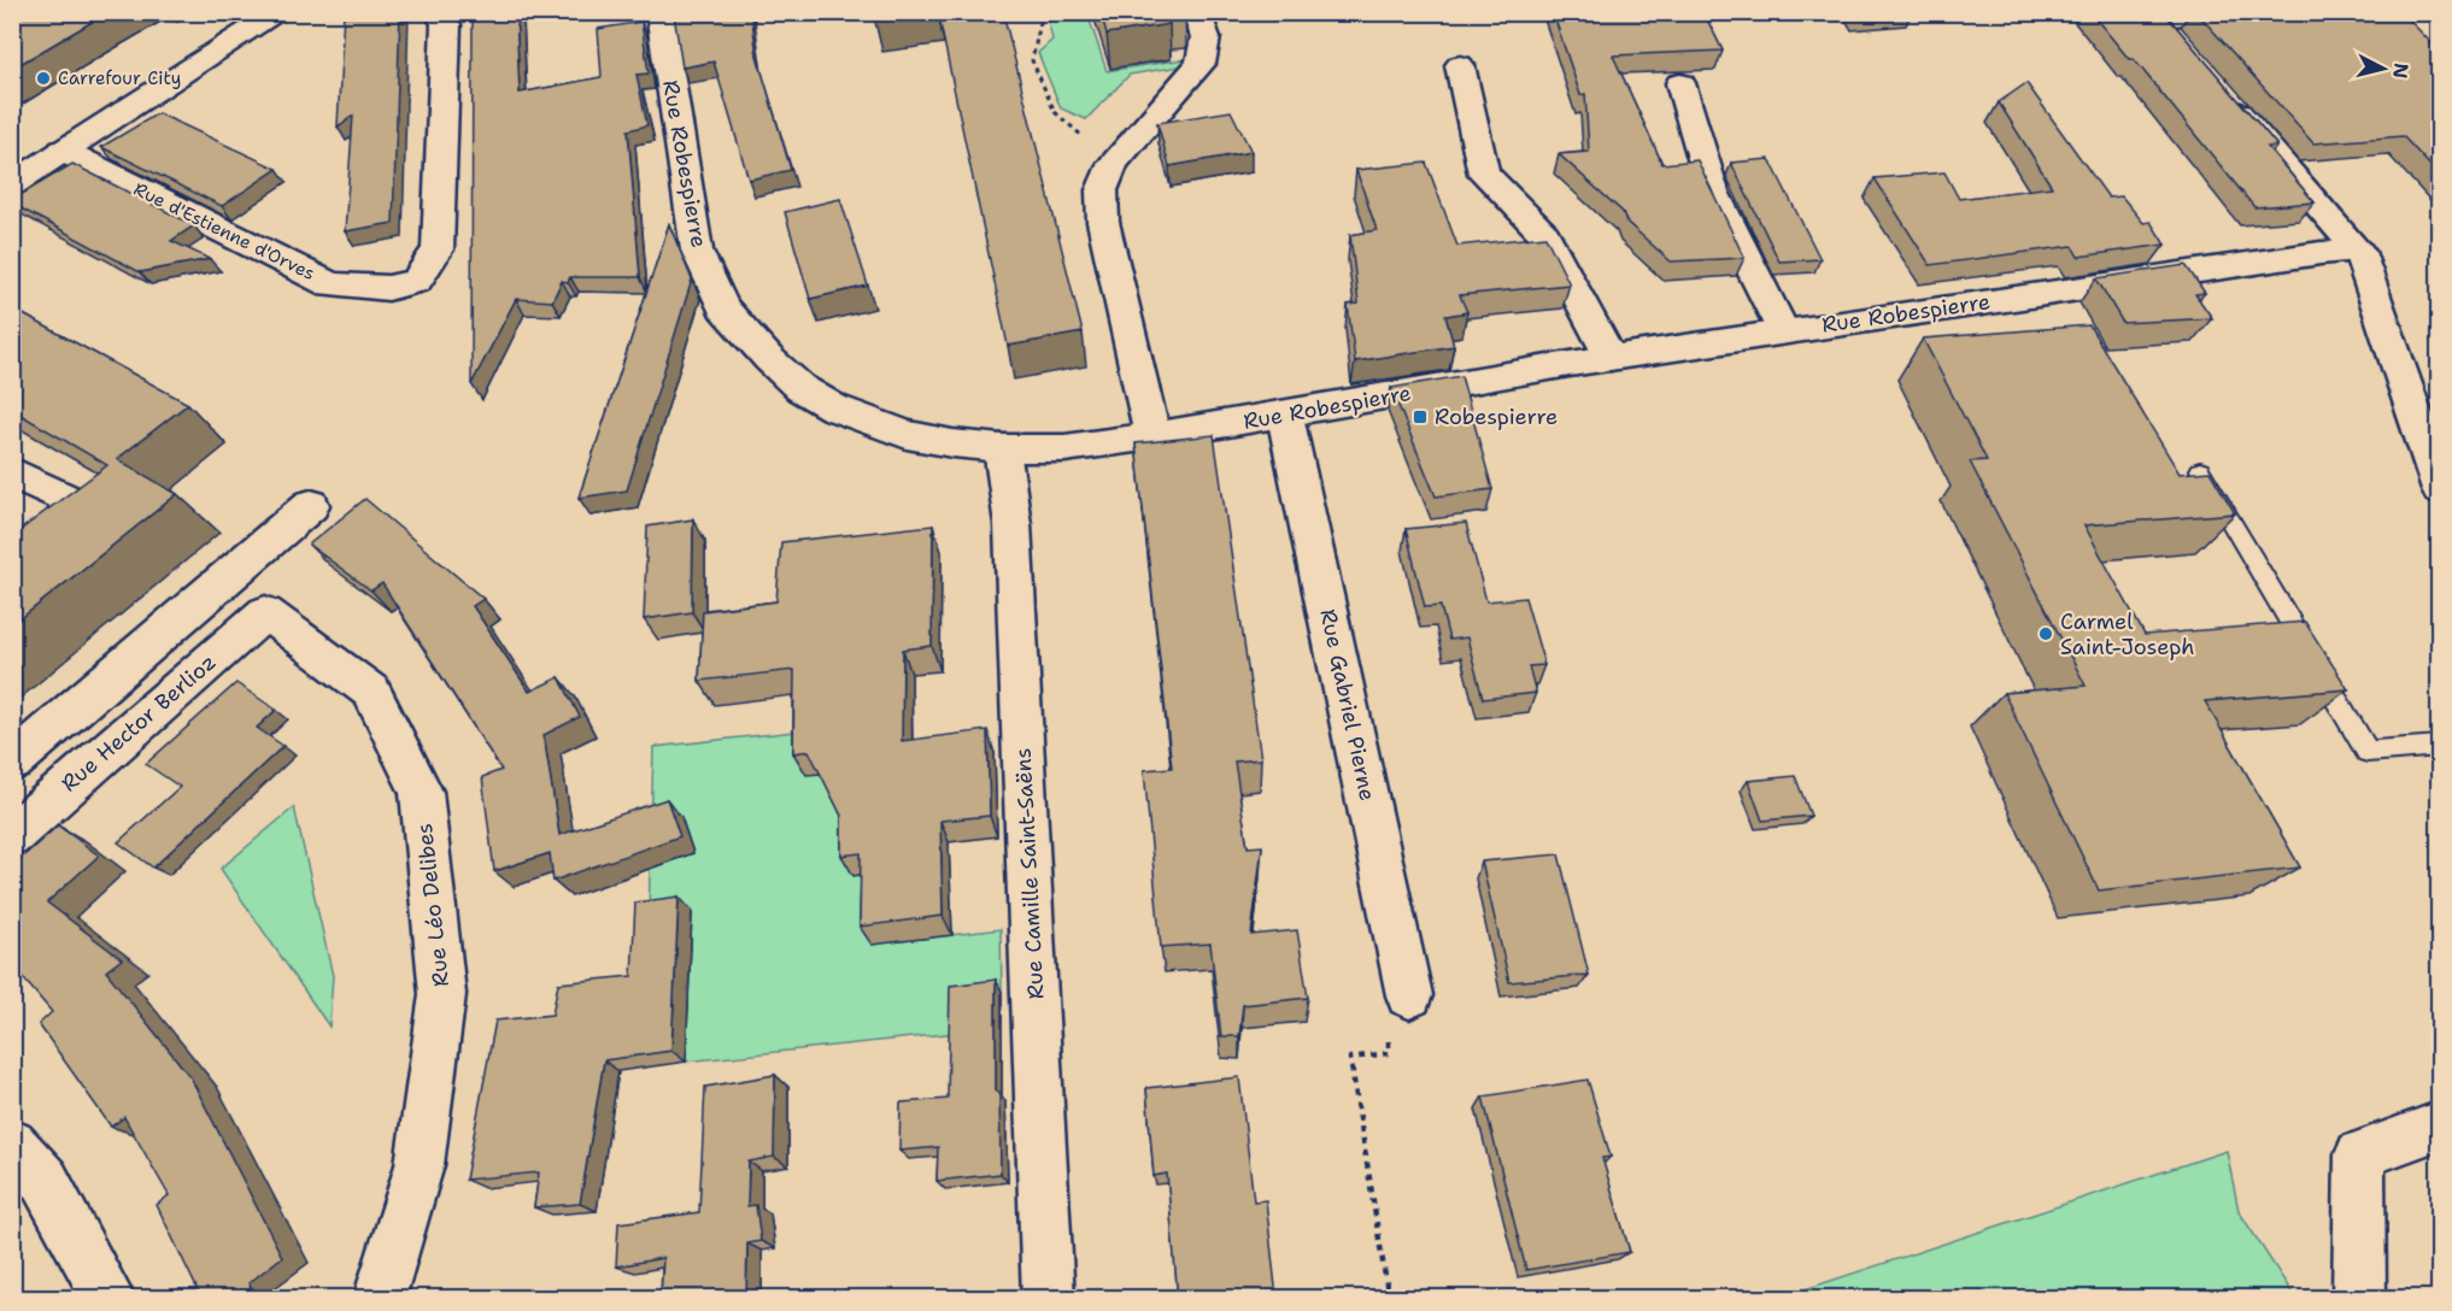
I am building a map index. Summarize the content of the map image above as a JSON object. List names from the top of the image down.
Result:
{
  "streets": {
    "street": [
      "Rue Robespierre",
      "Rue d'Estienne d'Orves",
      "Rue Gabriel Pierne",
      "Rue Hector Berlioz",
      "Rue Camille Saint-Saëns",
      "Rue Léo Delibes"
    ]
  },
  "crossings": [
    ["Rue Robespierre", "Rue Gabriel Pierne"],
    ["Rue Robespierre", "Rue Camille Saint-Saëns"],
    ["Rue Hector Berlioz", "Rue Léo Delibes"]
  ],
  "places": {
    "other": ["Carrefour City", "Carmel Saint-Joseph"],
    "transit": ["Robespierre"]
  },
  "north": "right"
}
